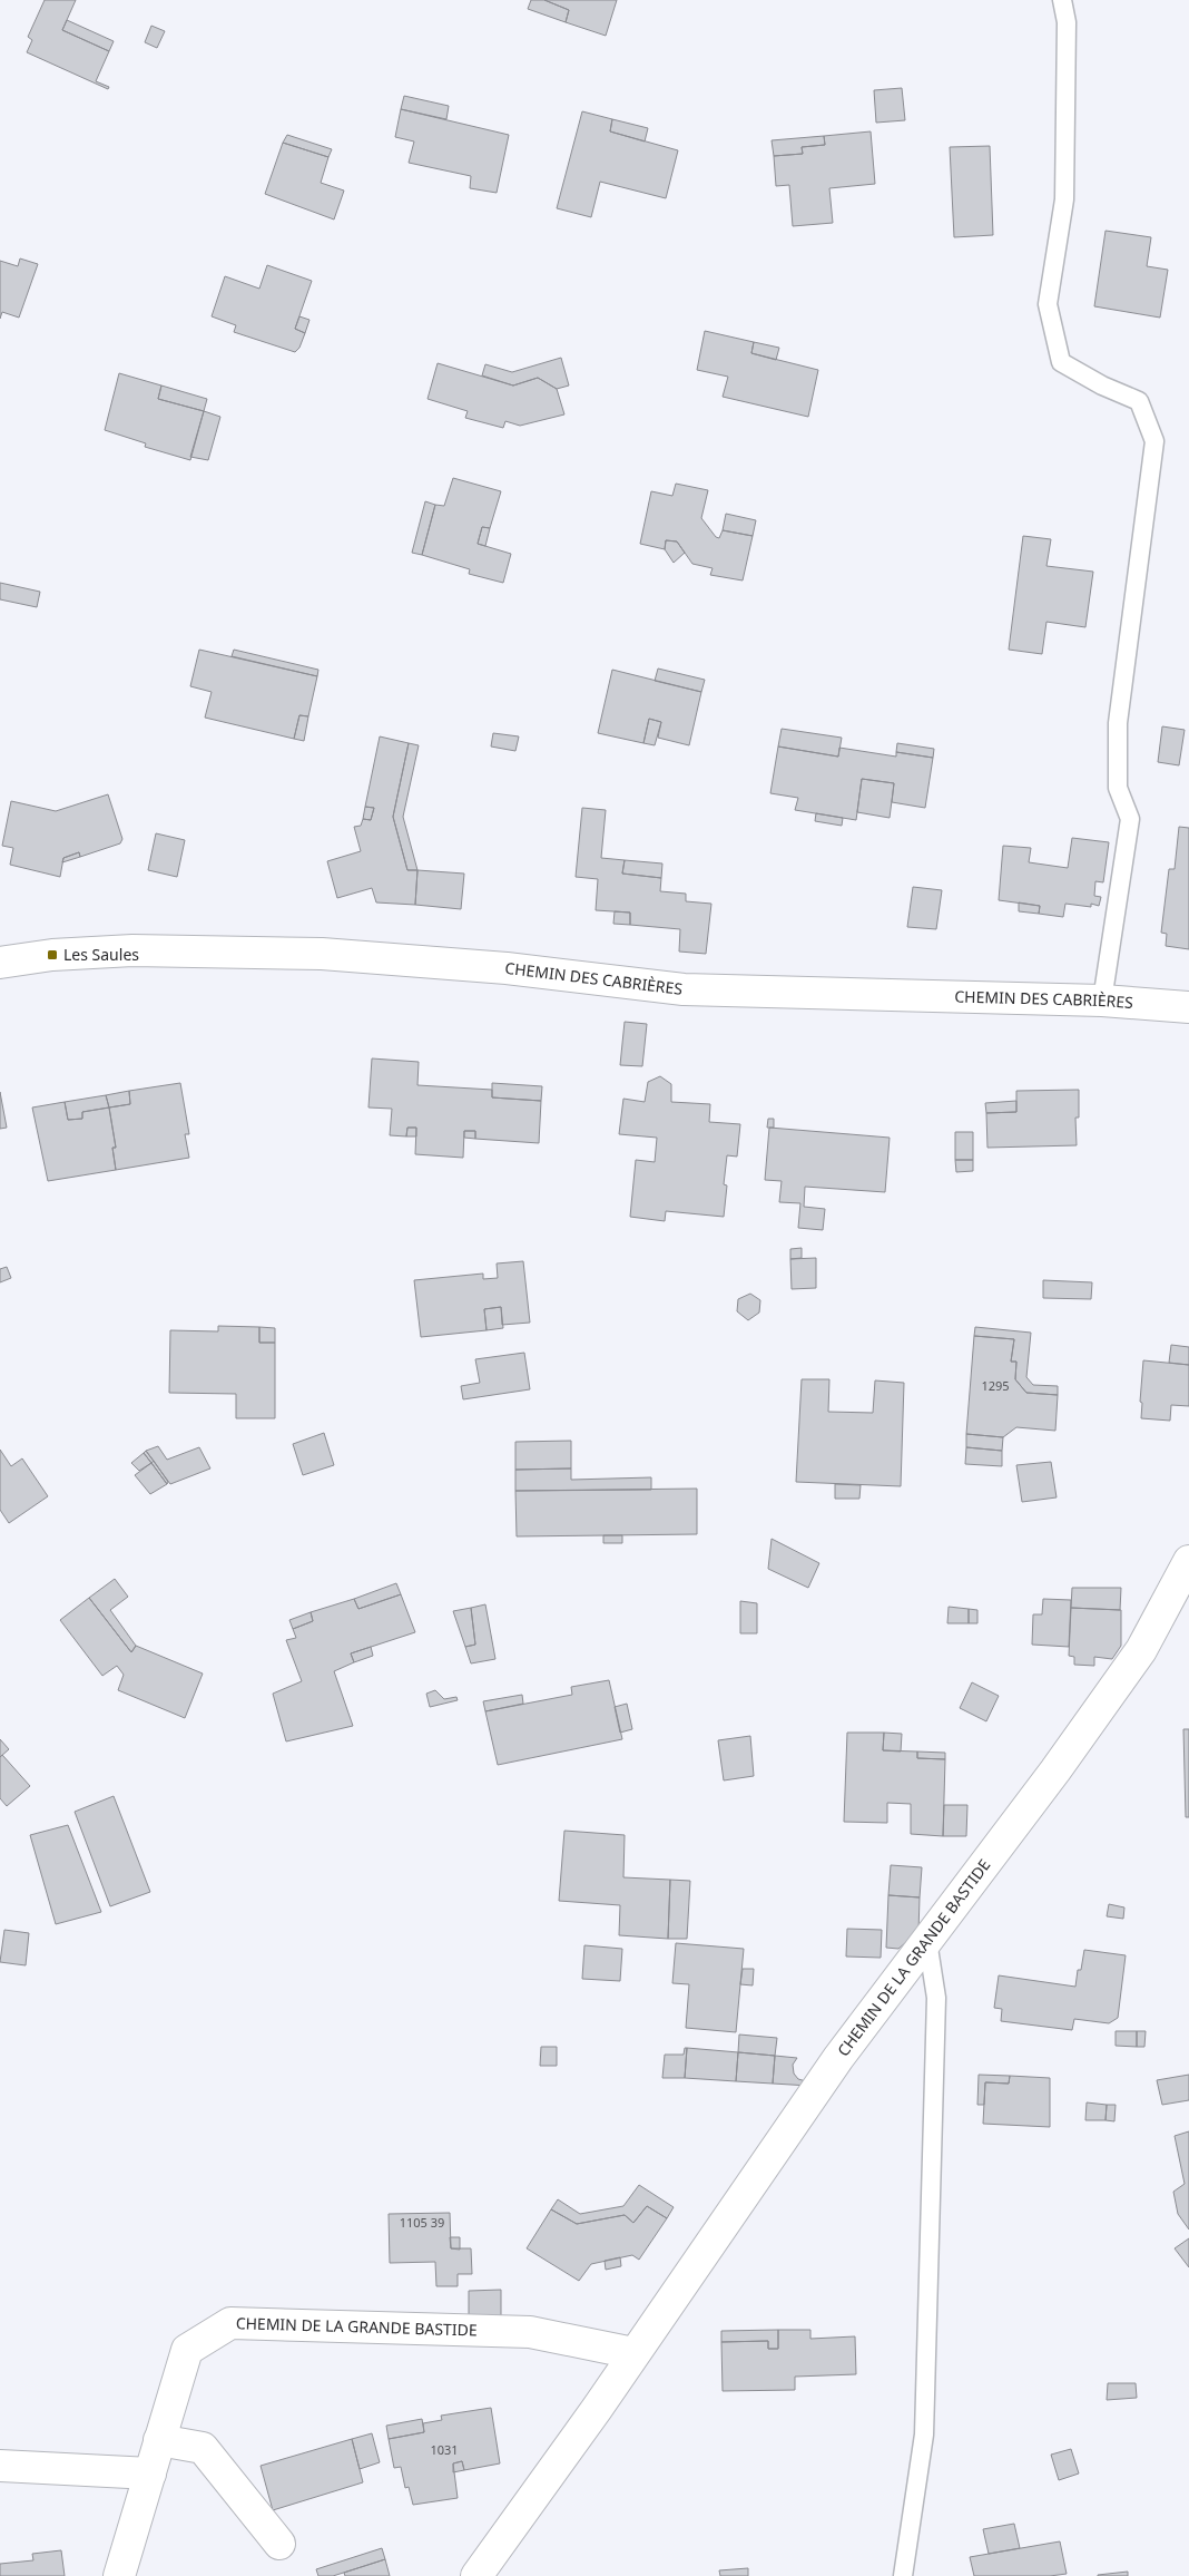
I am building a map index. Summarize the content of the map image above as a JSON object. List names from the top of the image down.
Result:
{
  "streets": {
    "street": ["CHEMIN DES CABRIÈRES", "CHEMIN DE LA GRANDE BASTIDE"]
  },
  "places": {
    "transit": ["Les Saules"]
  },
  "house_numbers": ["1295", "1105 39", "1031"]
}
